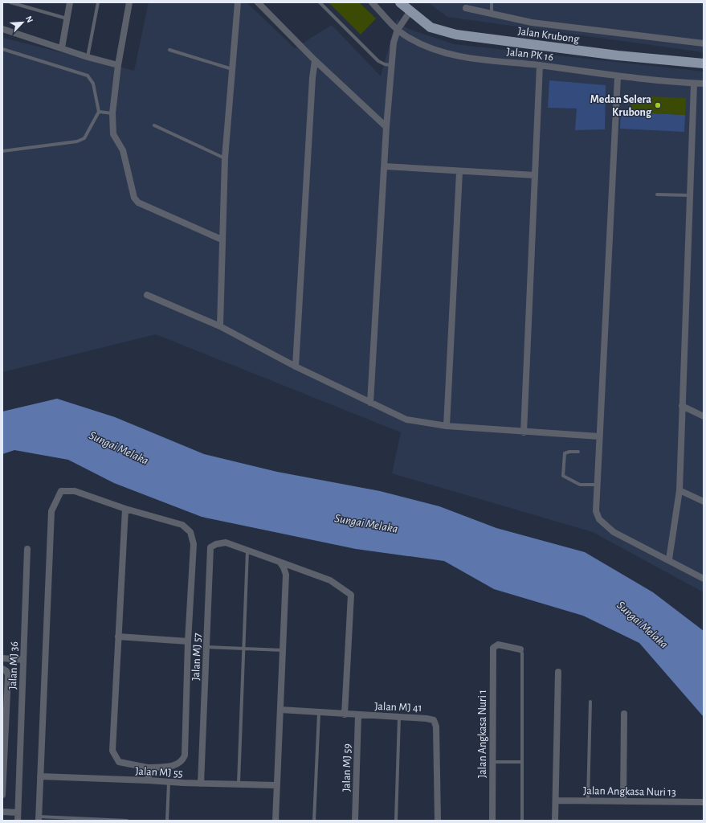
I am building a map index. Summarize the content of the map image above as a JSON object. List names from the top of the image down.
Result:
{
  "streets": {
    "main road": ["Jalan Krubong"],
    "street": [
      "Jalan PK 16",
      "Jalan MJ 57",
      "Jalan MJ 36",
      "Jalan MJ 41",
      "Jalan Angkasa Nuri 1",
      "Jalan MJ 59",
      "Jalan MJ 55",
      "Jalan Angkasa Nuri 13"
    ]
  },
  "crossings": [
    ["Jalan MJ 57", "Jalan MJ 55"],
    ["Jalan MJ 41", "Jalan MJ 59"]
  ],
  "water": ["Sungai Melaka"],
  "places": ["Medan Selera Krubong"],
  "north": "top right"
}
